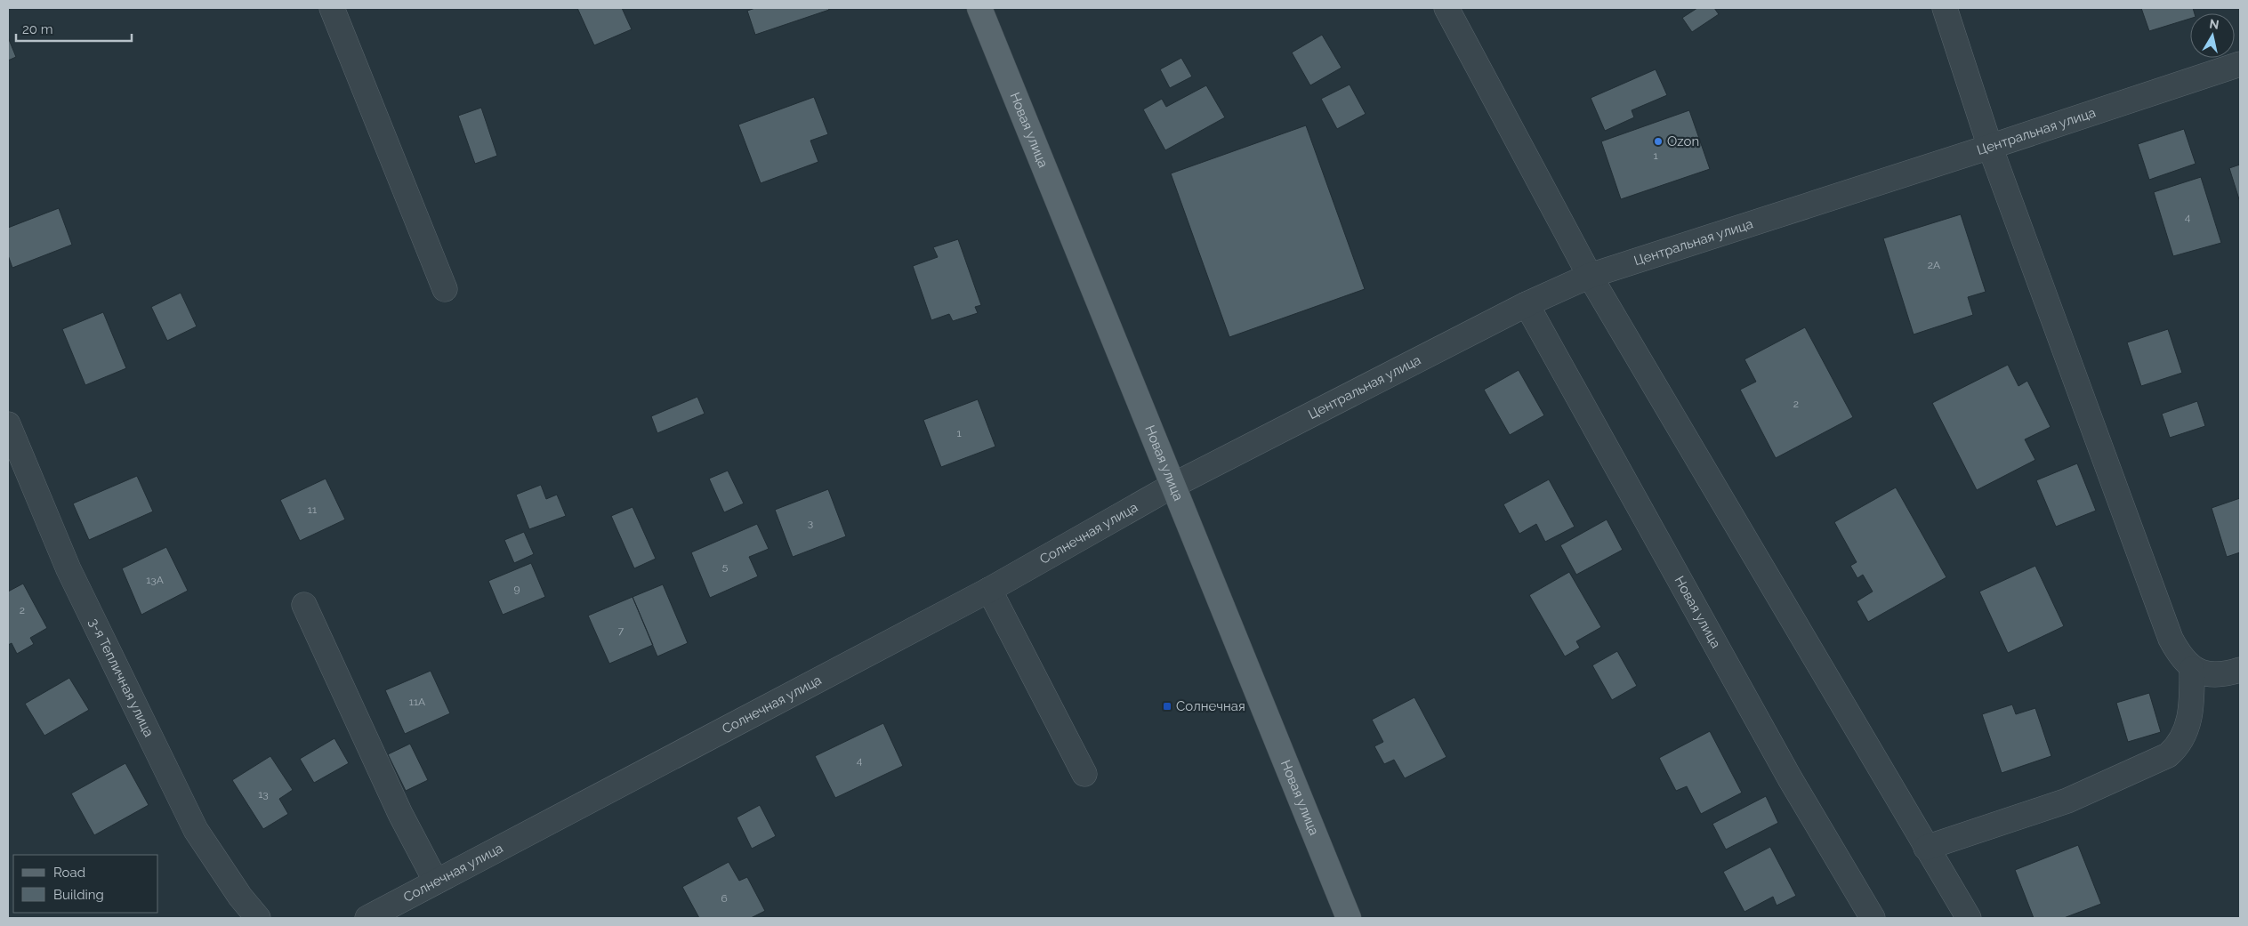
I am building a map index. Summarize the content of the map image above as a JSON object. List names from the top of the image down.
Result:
{
  "streets": {
    "main road": ["Новая улица"],
    "street": ["Центральная улица", "Солнечная улица", "3-я Тепличная улица"]
  },
  "crossings": [
    ["Новая улица", "Центральная улица"],
    ["Новая улица", "Солнечная улица"],
    ["Центральная улица", "Солнечная улица"]
  ],
  "places": {
    "other": ["Ozon"],
    "transit": ["Солнечная"]
  },
  "house_numbers": [
    "1",
    "4",
    "2А",
    "2",
    "1",
    "11",
    "3",
    "5",
    "13А",
    "9",
    "2",
    "7",
    "11А",
    "4",
    "13",
    "6"
  ],
  "legend": ["Road", "Building"],
  "scale_bar": "20 m",
  "north": "top"
}
